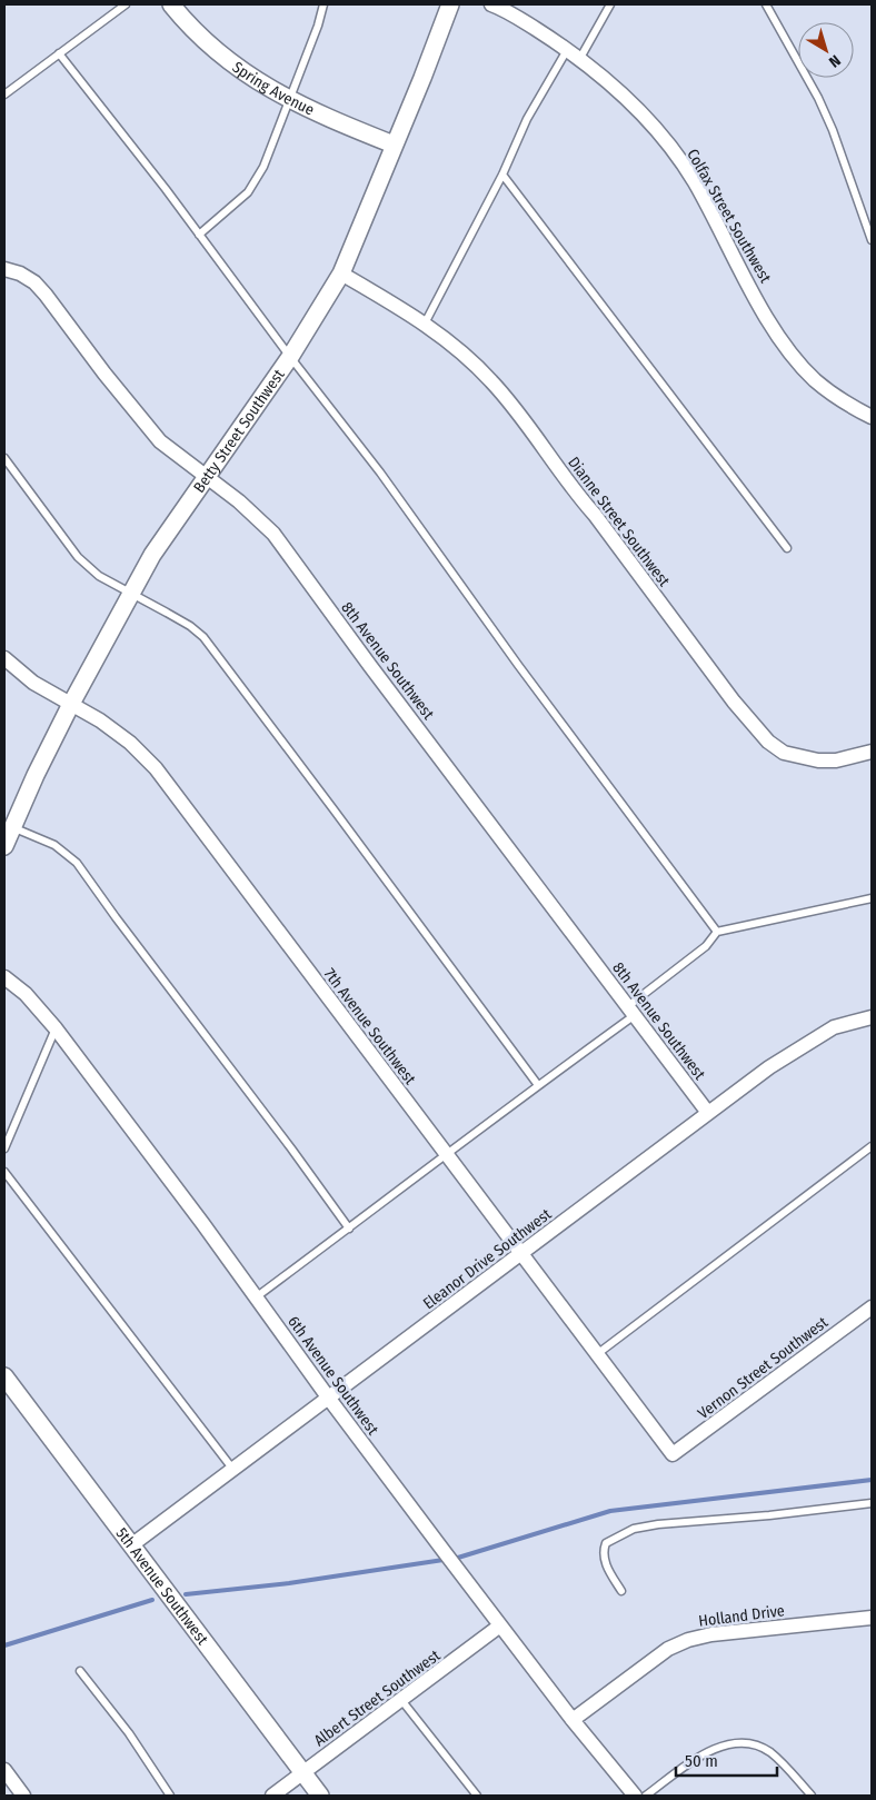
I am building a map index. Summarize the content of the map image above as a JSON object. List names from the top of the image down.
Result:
{
  "streets": {
    "street": [
      "Spring Avenue",
      "Colfax Street Southwest",
      "Betty Street Southwest",
      "Dianne Street Southwest",
      "8th Avenue Southwest",
      "7th Avenue Southwest",
      "Eleanor Drive Southwest",
      "Vernon Street Southwest",
      "6th Avenue Southwest",
      "5th Avenue Southwest",
      "Holland Drive",
      "Albert Street Southwest"
    ]
  },
  "crossings": [
    ["Spring Avenue", "Betty Street Southwest"],
    ["Betty Street Southwest", "Dianne Street Southwest"],
    ["Betty Street Southwest", "8th Avenue Southwest"],
    ["Betty Street Southwest", "7th Avenue Southwest"],
    ["8th Avenue Southwest", "Eleanor Drive Southwest"],
    ["7th Avenue Southwest", "Eleanor Drive Southwest"],
    ["7th Avenue Southwest", "Vernon Street Southwest"],
    ["Eleanor Drive Southwest", "6th Avenue Southwest"],
    ["Eleanor Drive Southwest", "5th Avenue Southwest"],
    ["6th Avenue Southwest", "Holland Drive"],
    ["6th Avenue Southwest", "Albert Street Southwest"],
    ["5th Avenue Southwest", "Albert Street Southwest"]
  ],
  "scale_bar": "50 m",
  "north": "bottom right"
}
